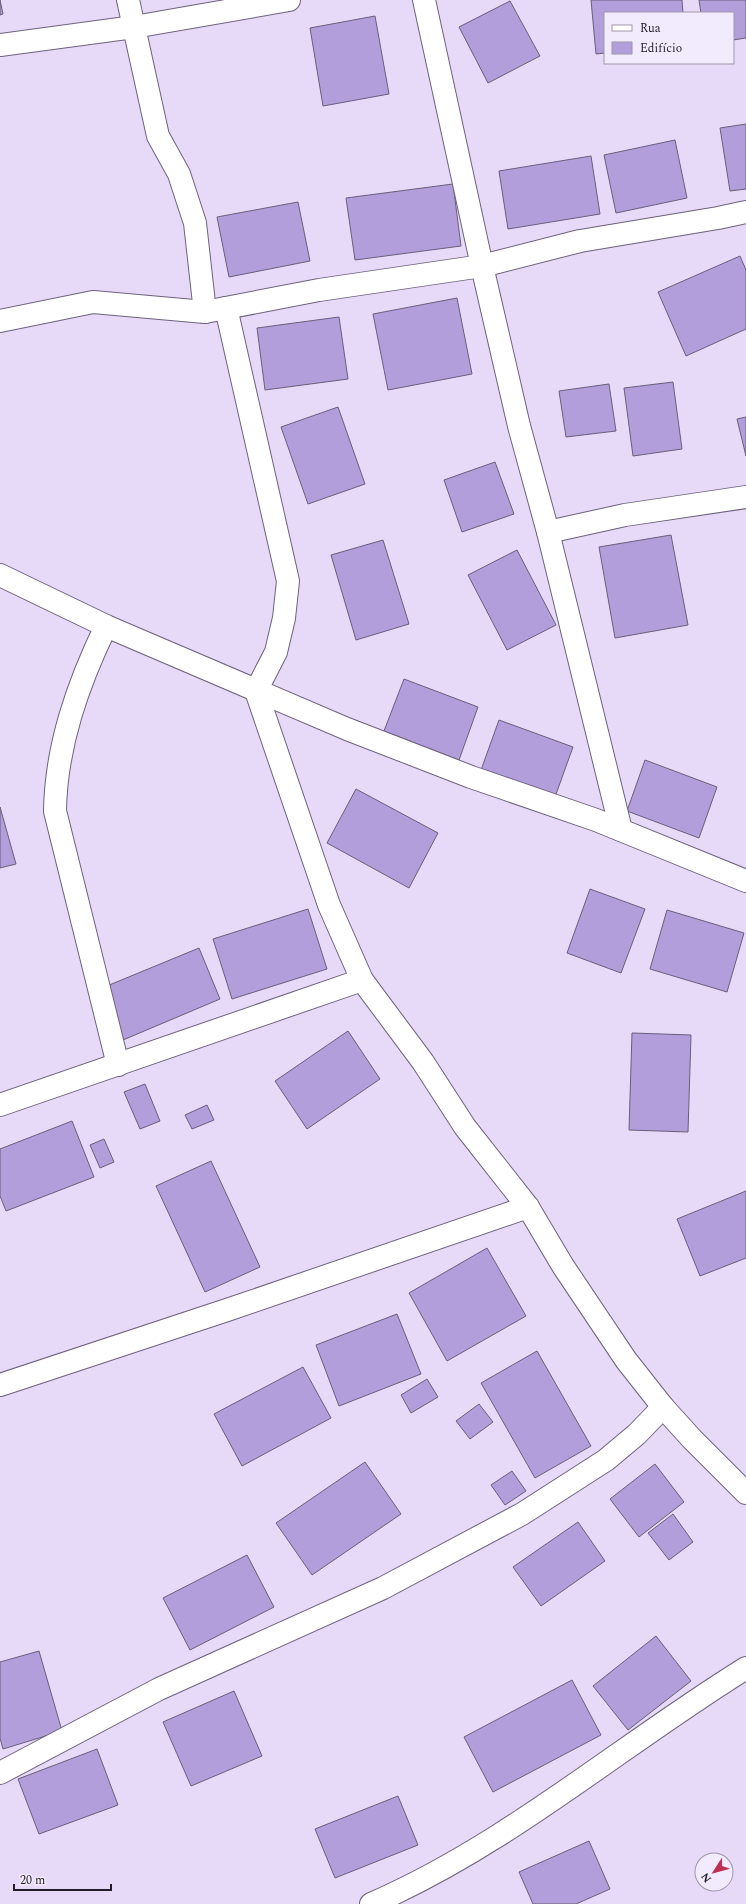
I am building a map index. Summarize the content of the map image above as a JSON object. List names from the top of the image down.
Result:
{
  "legend": ["Rua", "Edifício"],
  "scale_bar": "20 m",
  "north": "bottom left"
}
